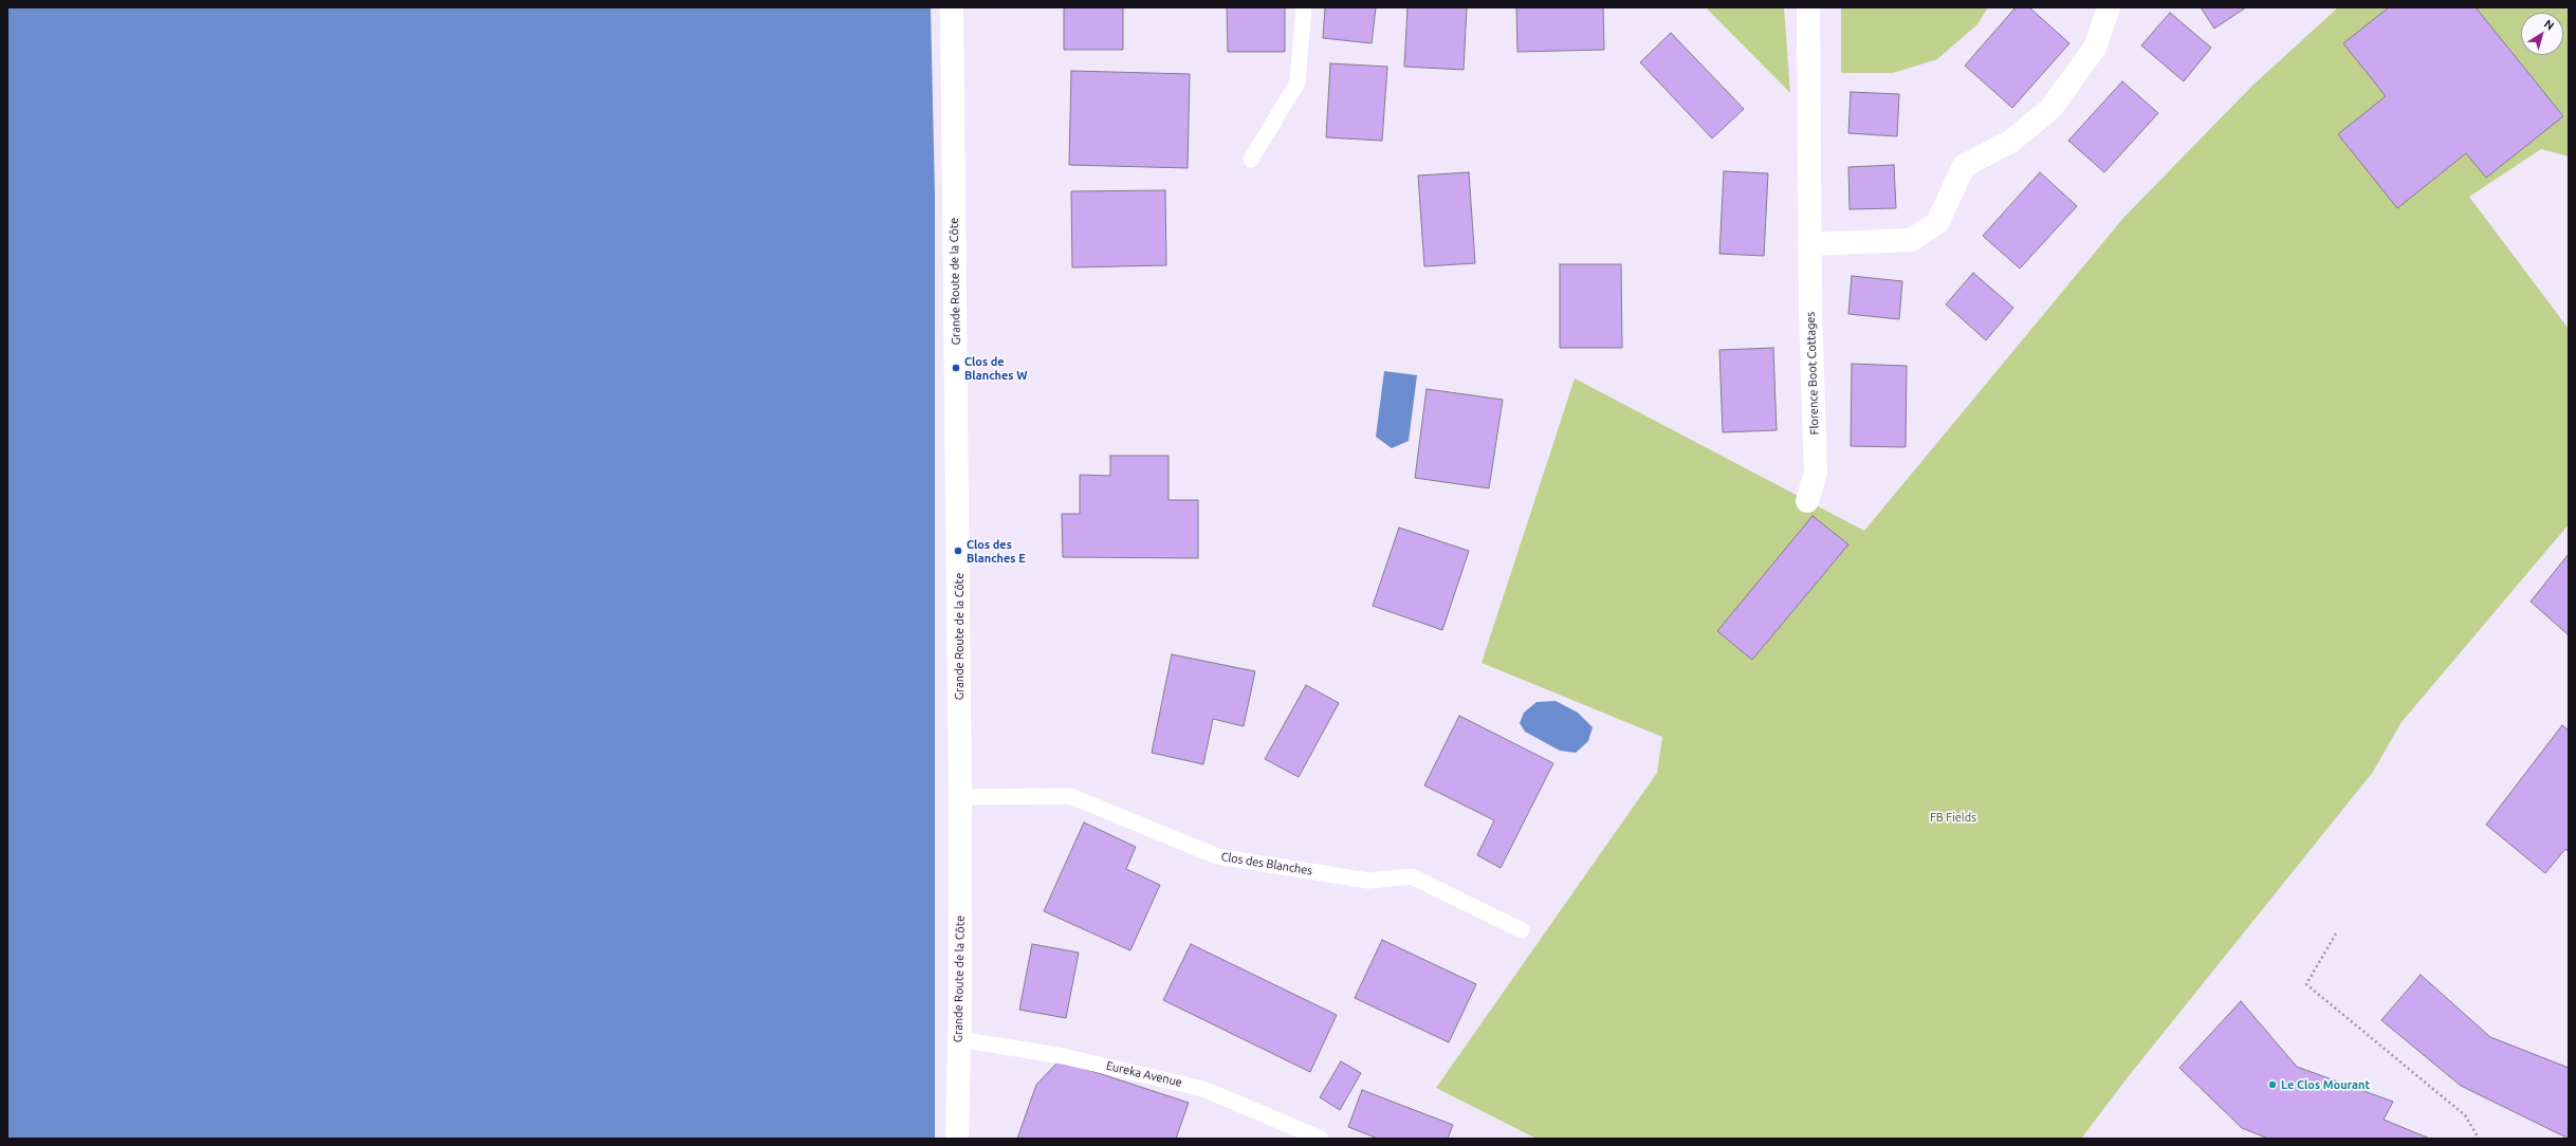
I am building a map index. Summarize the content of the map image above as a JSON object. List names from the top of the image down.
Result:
{
  "streets": {
    "main road": ["Grande Route de la Côte", "Florence Boot Cottages"],
    "lane": ["Clos des Blanches", "Eureka Avenue"]
  },
  "crossings": [
    ["Grande Route de la Côte", "Clos des Blanches"],
    ["Grande Route de la Côte", "Eureka Avenue"]
  ],
  "parks": ["FB Fields"],
  "places": ["Clos de Blanches W", "Clos des Blanches E", "Le Clos Mourant"],
  "north": "top right"
}
